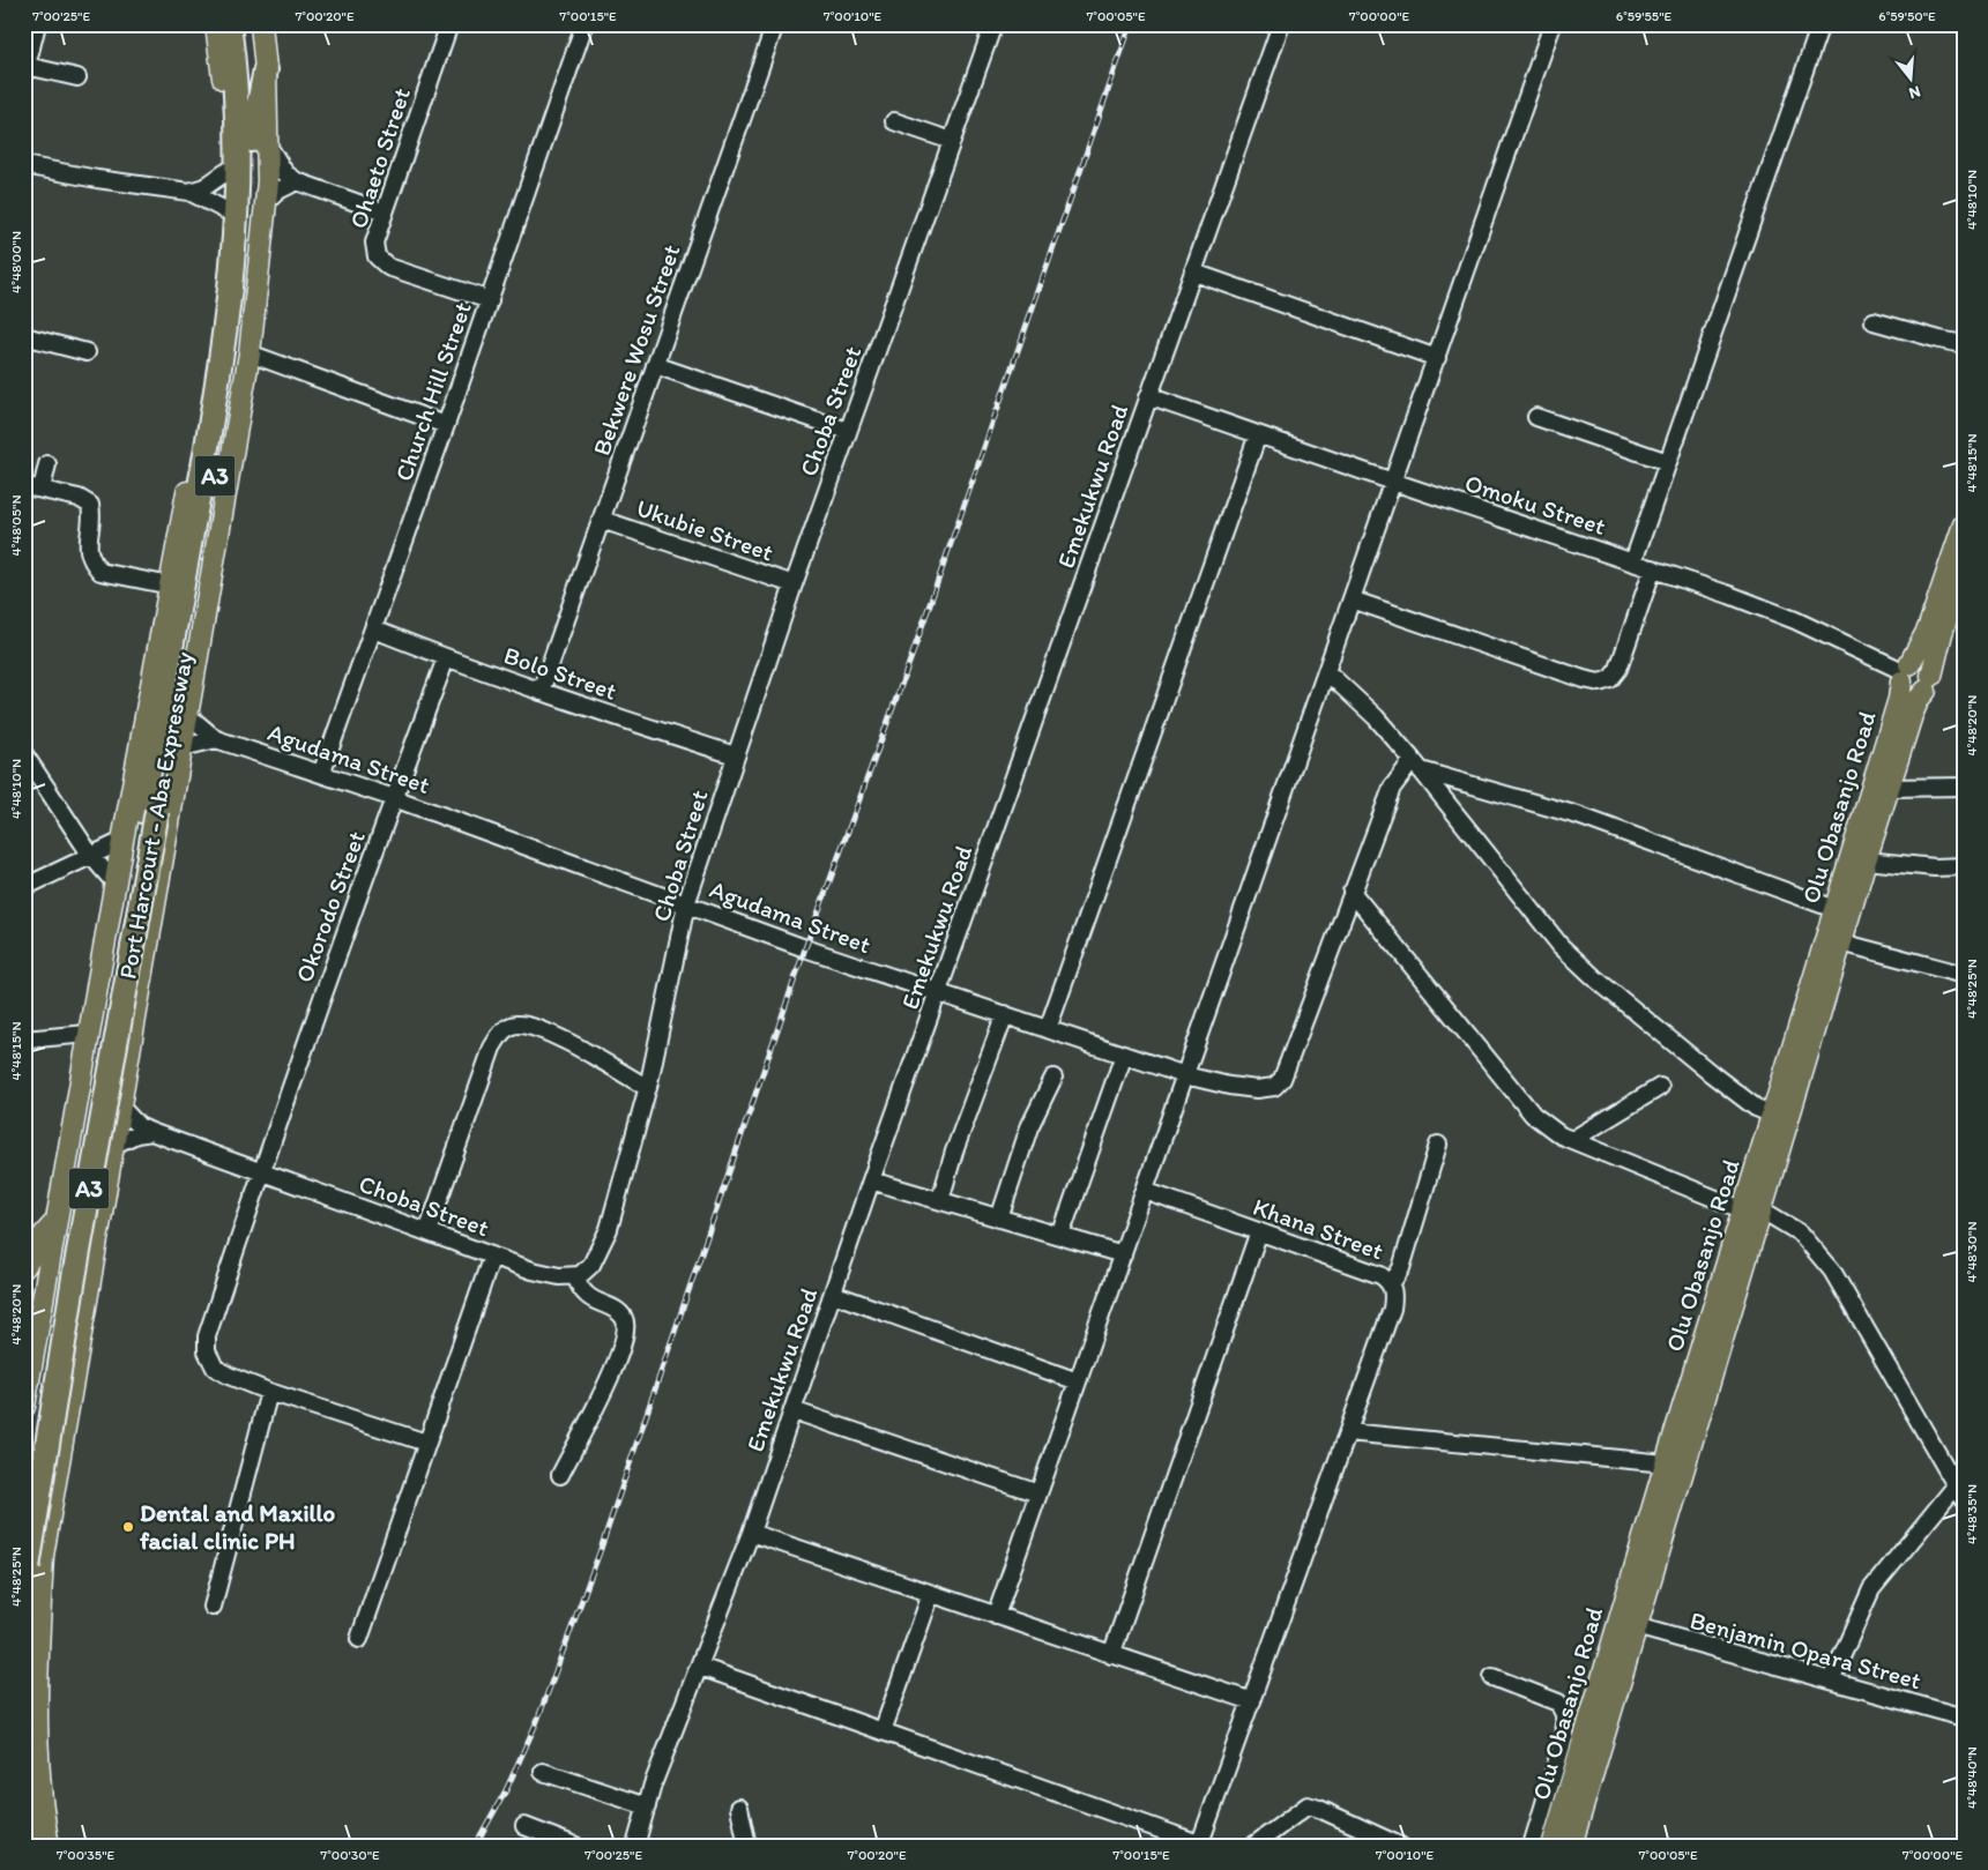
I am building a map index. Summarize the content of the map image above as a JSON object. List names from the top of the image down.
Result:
{
  "streets": {
    "highway": ["A3", "Port Harcourt - Aba Expressway"],
    "main road": ["Olu Obasanjo Road"],
    "street": [
      "Ohaeto Street",
      "Bekwere Wosu Street",
      "Church Hill Street",
      "Choba Street",
      "Emekukwu Road",
      "Omoku Street",
      "Ukubie Street",
      "Bolo Street",
      "Agudama Street",
      "Okorodo Street",
      "Khana Street",
      "Benjamin Opara Street"
    ]
  },
  "crossings": [
    ["Ohaeto Street", "Church Hill Street"],
    ["Bekwere Wosu Street", "Ukubie Street"],
    ["Bekwere Wosu Street", "Bolo Street"],
    ["Church Hill Street", "Bolo Street"],
    ["Church Hill Street", "Agudama Street"],
    ["Choba Street", "Ukubie Street"],
    ["Choba Street", "Bolo Street"],
    ["Choba Street", "Agudama Street"],
    ["Choba Street", "Okorodo Street"],
    ["Emekukwu Road", "Omoku Street"],
    ["Emekukwu Road", "Agudama Street"],
    ["Omoku Street", "Olu Obasanjo Road"],
    ["Bolo Street", "Okorodo Street"],
    ["Agudama Street", "Okorodo Street"],
    ["Olu Obasanjo Road", "Benjamin Opara Street"]
  ],
  "places": ["Dental and Maxillo facial clinic PH"],
  "north": "bottom",
  "coordinates": [
    "7°00'25\"E",
    "7°00'20\"E",
    "7°00'15\"E",
    "7°00'10\"E",
    "7°00'05\"E",
    "7°00'00\"E",
    "6°59'55\"E",
    "6°59'50\"E",
    "4°48'10\"N",
    "4°48'00\"N",
    "4°48'15\"N",
    "4°48'05\"N",
    "4°48'20\"N",
    "4°48'25\"N",
    "4°48'30\"N",
    "4°48'35\"N",
    "4°48'40\"N",
    "7°00'35\"E",
    "7°00'30\"E"
  ]
}
